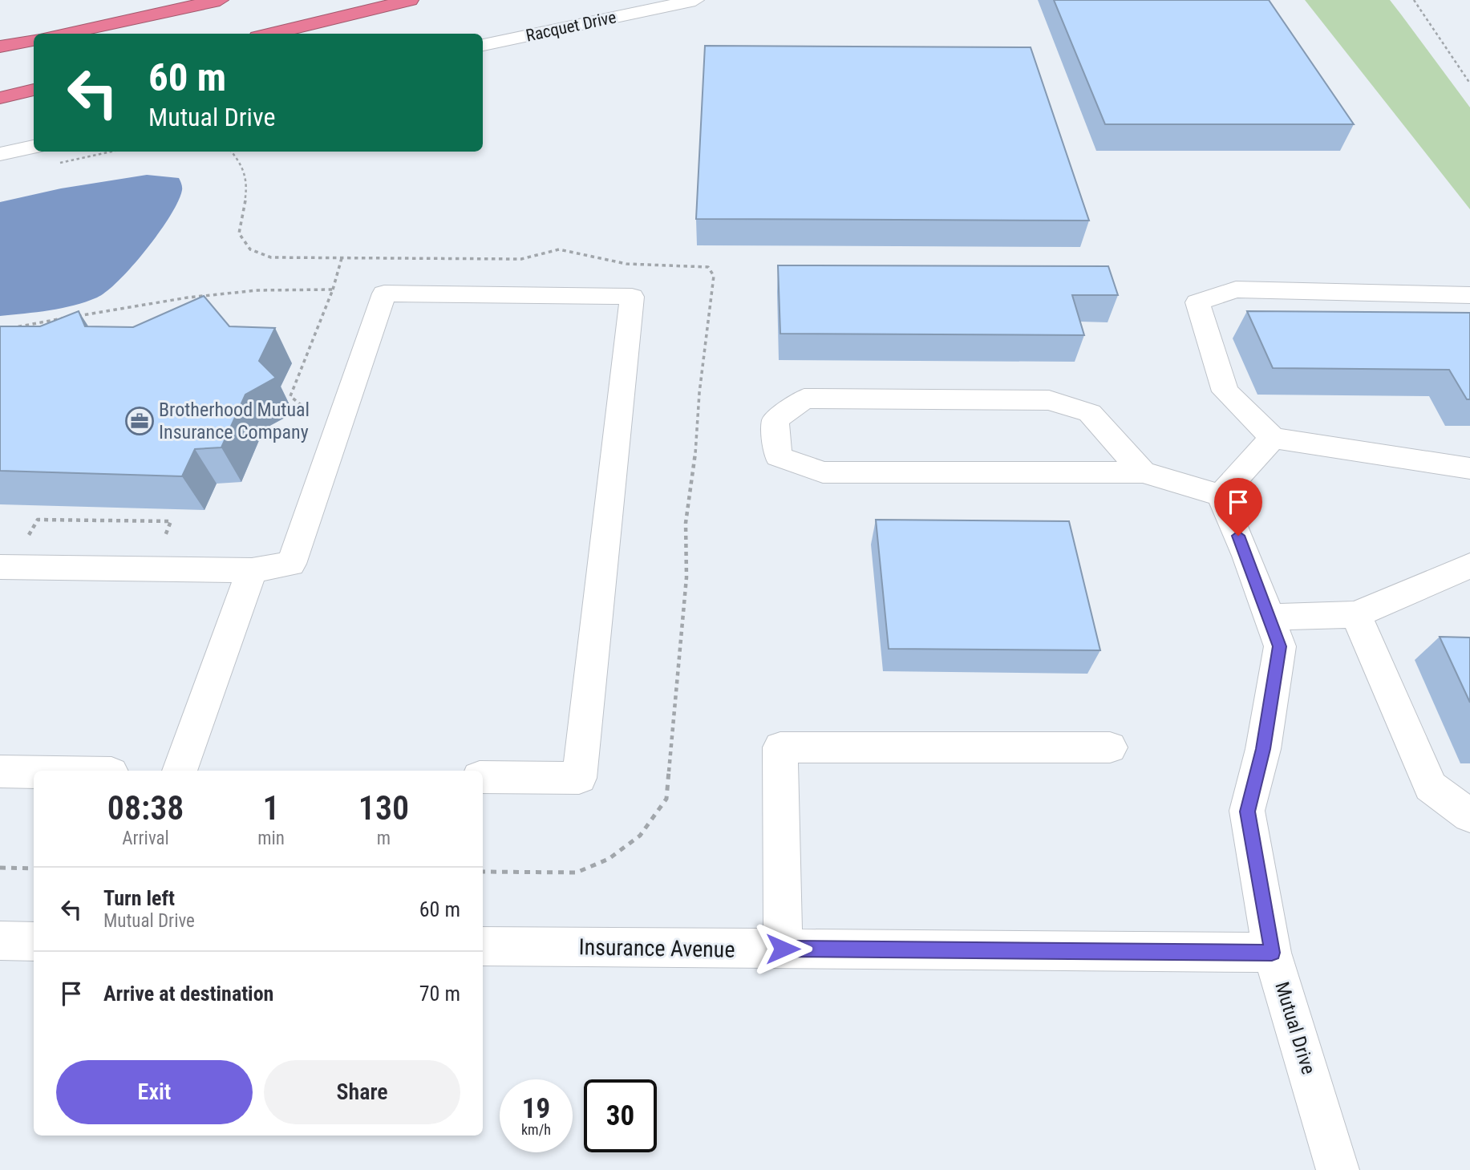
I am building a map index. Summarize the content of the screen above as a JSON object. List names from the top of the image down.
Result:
{
  "streets": {
    "street": ["Racquet Drive", "Insurance Avenue", "Mutual Drive"]
  },
  "crossings": [
    ["Insurance Avenue", "Mutual Drive"]
  ],
  "places": {
    "office": ["Brotherhood Mutual Insurance Company"]
  },
  "page": {
    "turn": ["60 m", "Mutual Drive"],
    "eta": [
      "08:38",
      "Arrival",
      "1",
      "min",
      "130",
      "m"
    ],
    "list": [
      {
        "name": "Turn left",
        "note": "Mutual Drive",
        "value": "60 m"
      },
      {
        "name": "Arrive at destination",
        "value": "70 m"
      }
    ],
    "buttons": ["Exit", "Share"],
    "speed": "19 km/h",
    "limit": "30"
  }
}
